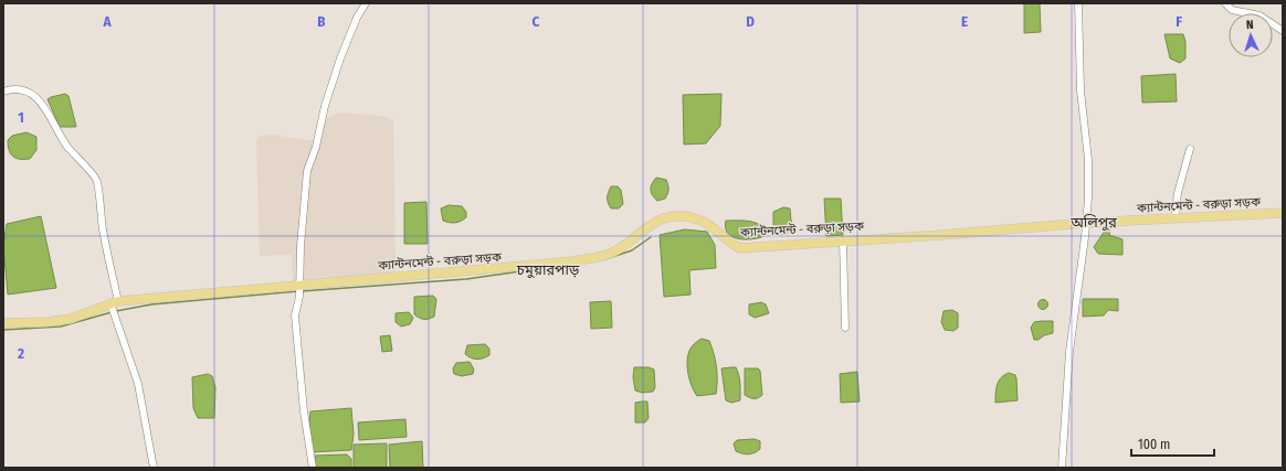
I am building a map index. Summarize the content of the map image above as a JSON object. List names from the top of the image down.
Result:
{
  "streets": {
    "main road": ["ক্যান্টনমেন্ট - বরুড়া সড়ক"]
  },
  "districts": ["অলিপুর", "চমুয়ারপাড়"],
  "scale_bar": "100 m",
  "north": "top",
  "grid": {
    "columns": [
      "A",
      "B",
      "C",
      "D",
      "E",
      "F"
    ],
    "rows": ["1", "2"]
  }
}
